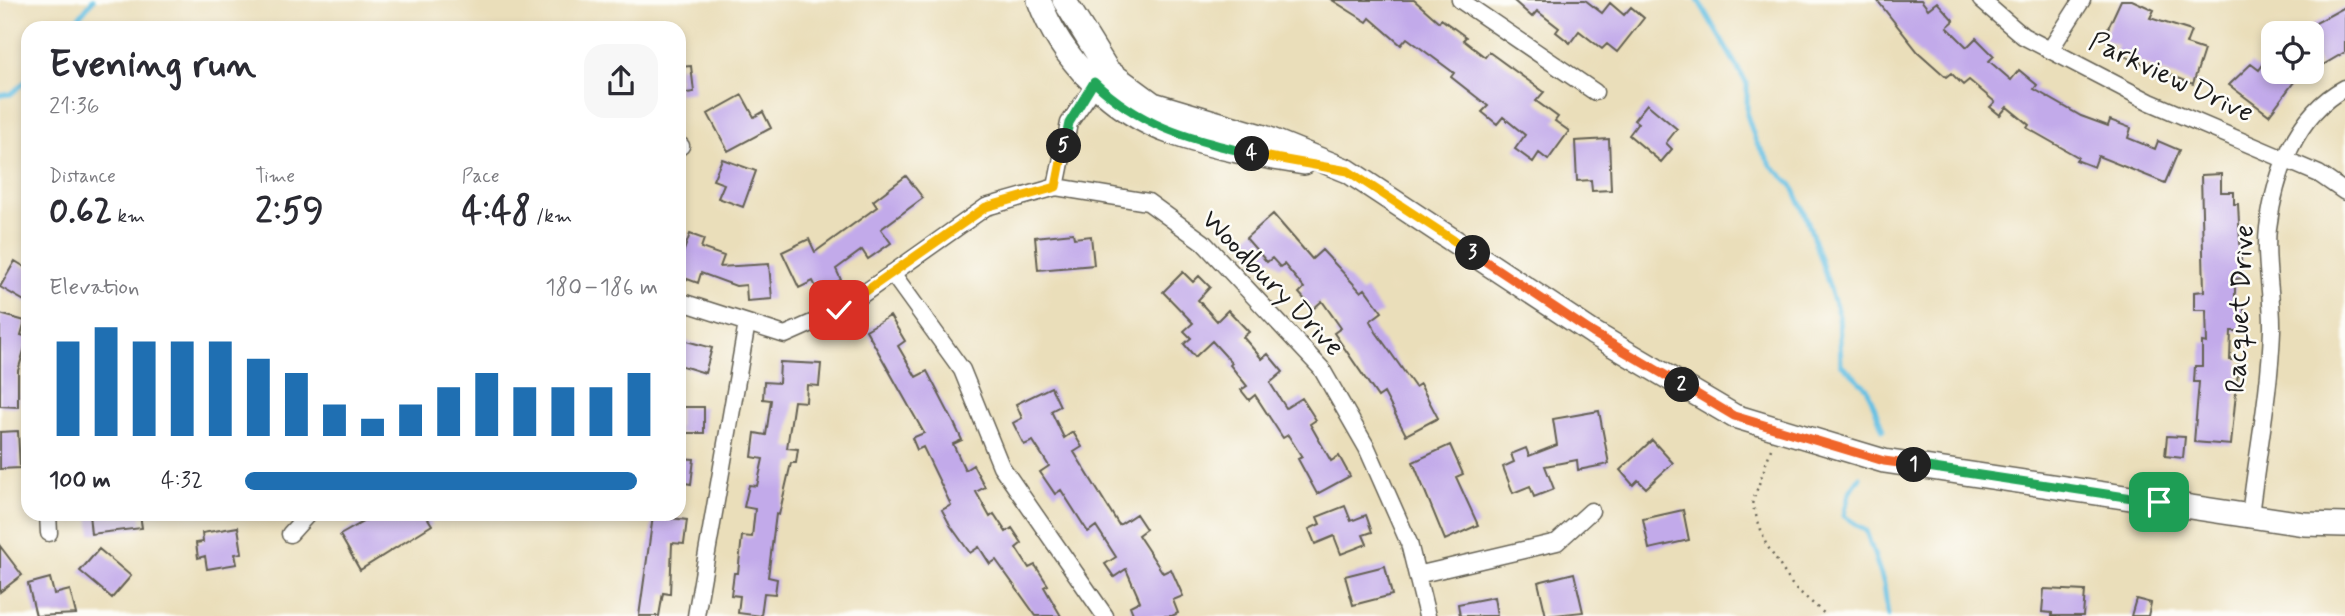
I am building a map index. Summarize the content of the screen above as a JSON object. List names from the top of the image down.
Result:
{
  "streets": {
    "street": ["Parkview Drive", "Woodbury Drive", "Racquet Drive"]
  },
  "crossings": [
    ["Parkview Drive", "Racquet Drive"]
  ],
  "page": {
    "heading": ["Evening run", "21:36"],
    "pins": [
      "5",
      "4",
      "3",
      "2",
      "1"
    ],
    "stats": [
      ["Distance", "0.62 km"],
      ["Time", "2:59"],
      ["Pace", "4:48 /km"]
    ],
    "chart": ["Elevation", "180–186 m"],
    "list": [
      {
        "name": "100 m",
        "note": "4:32"
      }
    ]
  }
}
